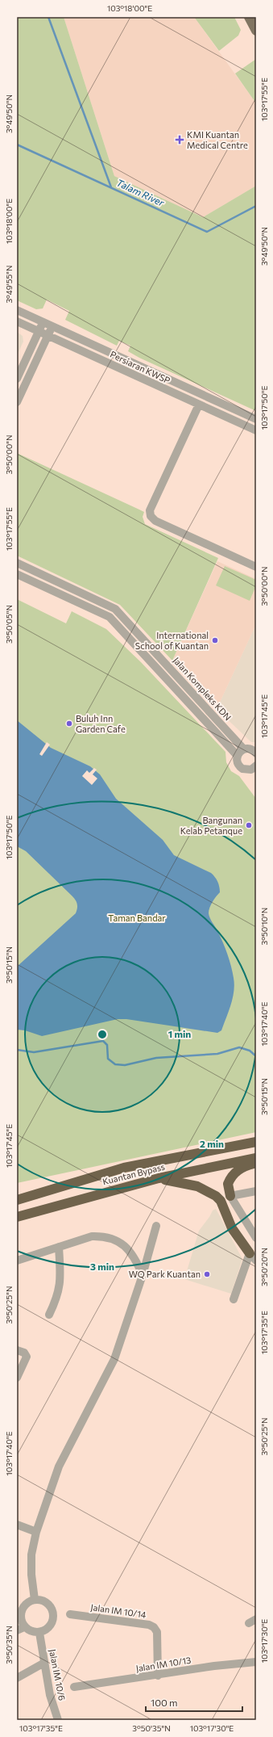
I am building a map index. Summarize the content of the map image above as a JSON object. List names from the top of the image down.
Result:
{
  "streets": {
    "highway": ["Kuantan Bypass"],
    "street": [
      "Persiaran KWSP",
      "Jalan Kompleks KDN",
      "Jalan IM 10/14",
      "Jalan IM 10/13",
      "Jalan IM 10/6"
    ]
  },
  "crossings": [
    ["Jalan IM 10/14", "Jalan IM 10/13"]
  ],
  "water": ["Talam River"],
  "parks": ["Taman Bandar"],
  "places": {
    "health": ["KMI Kuantan Medical Centre"],
    "other": [
      "International School of Kuantan",
      "Buluh Inn Garden Cafe",
      "Bangunan Kelab Petanque",
      "WQ Park Kuantan"
    ]
  },
  "scale_bar": "100 m",
  "coordinates": [
    "103°18'00\"E",
    "103°17'55\"E",
    "3°49'50\"N",
    "3°49'55\"N",
    "103°17'50\"E",
    "3°50'00\"N",
    "3°50'05\"N",
    "103°17'45\"E",
    "3°50'10\"N",
    "3°50'15\"N",
    "103°17'40\"E",
    "3°50'20\"N",
    "3°50'25\"N",
    "103°17'35\"E",
    "103°17'30\"E",
    "3°50'35\"N"
  ],
  "rings": ["1 min", "2 min", "3 min"]
}
